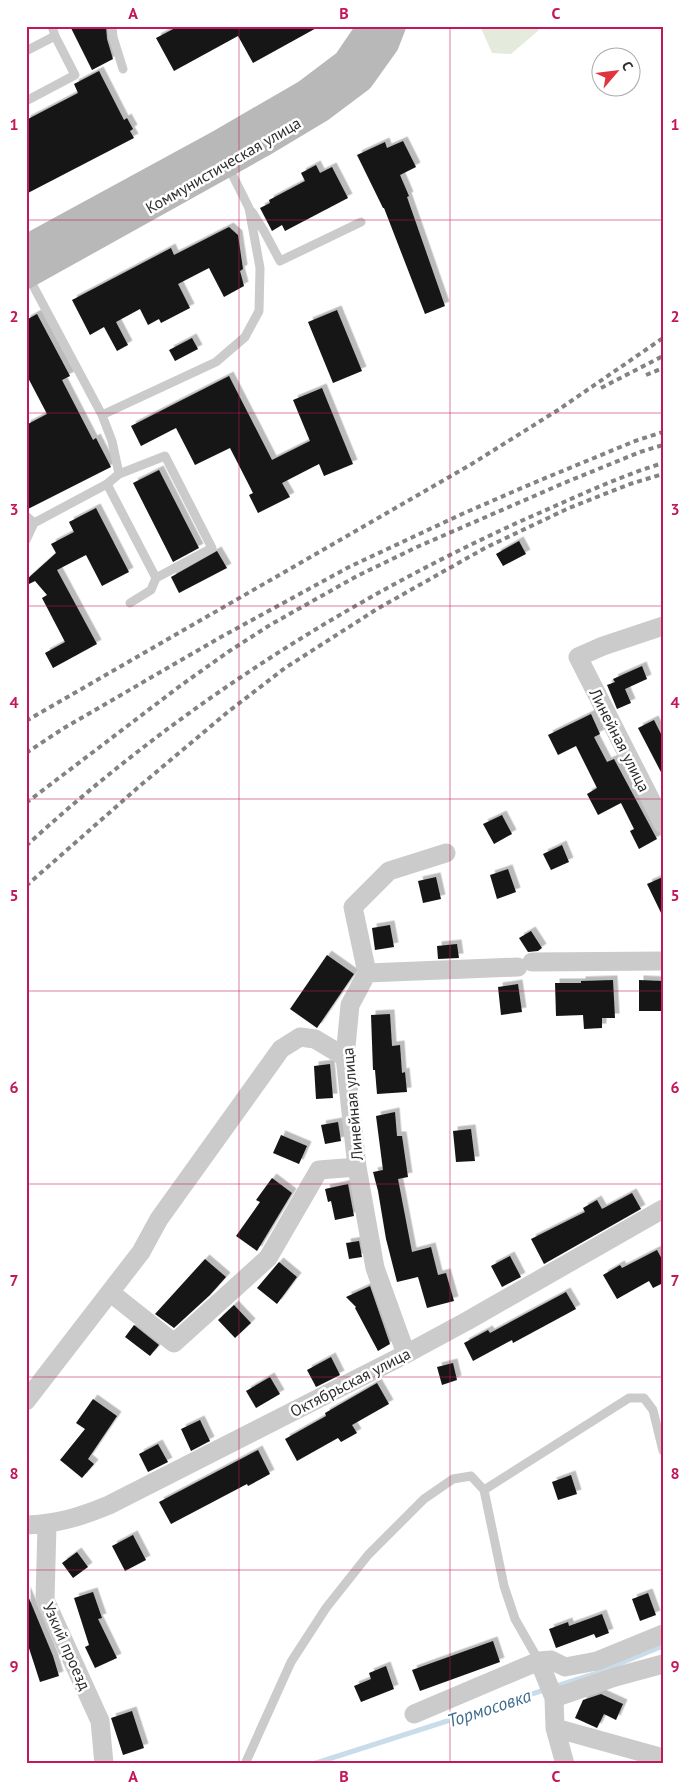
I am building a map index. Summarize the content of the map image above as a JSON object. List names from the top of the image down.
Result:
{
  "streets": {
    "main road": ["Коммунистическая улица"],
    "street": ["Линейная улица", "Октябрьская улица", "Узкий проезд"]
  },
  "crossings": [
    ["Линейная улица", "Октябрьская улица"],
    ["Октябрьская улица", "Узкий проезд"]
  ],
  "water": ["Тормосовка"],
  "north": "top right",
  "grid": {
    "columns": ["A", "B", "C"],
    "rows": [
      "1",
      "2",
      "3",
      "4",
      "5",
      "6",
      "7",
      "8",
      "9"
    ]
  }
}
